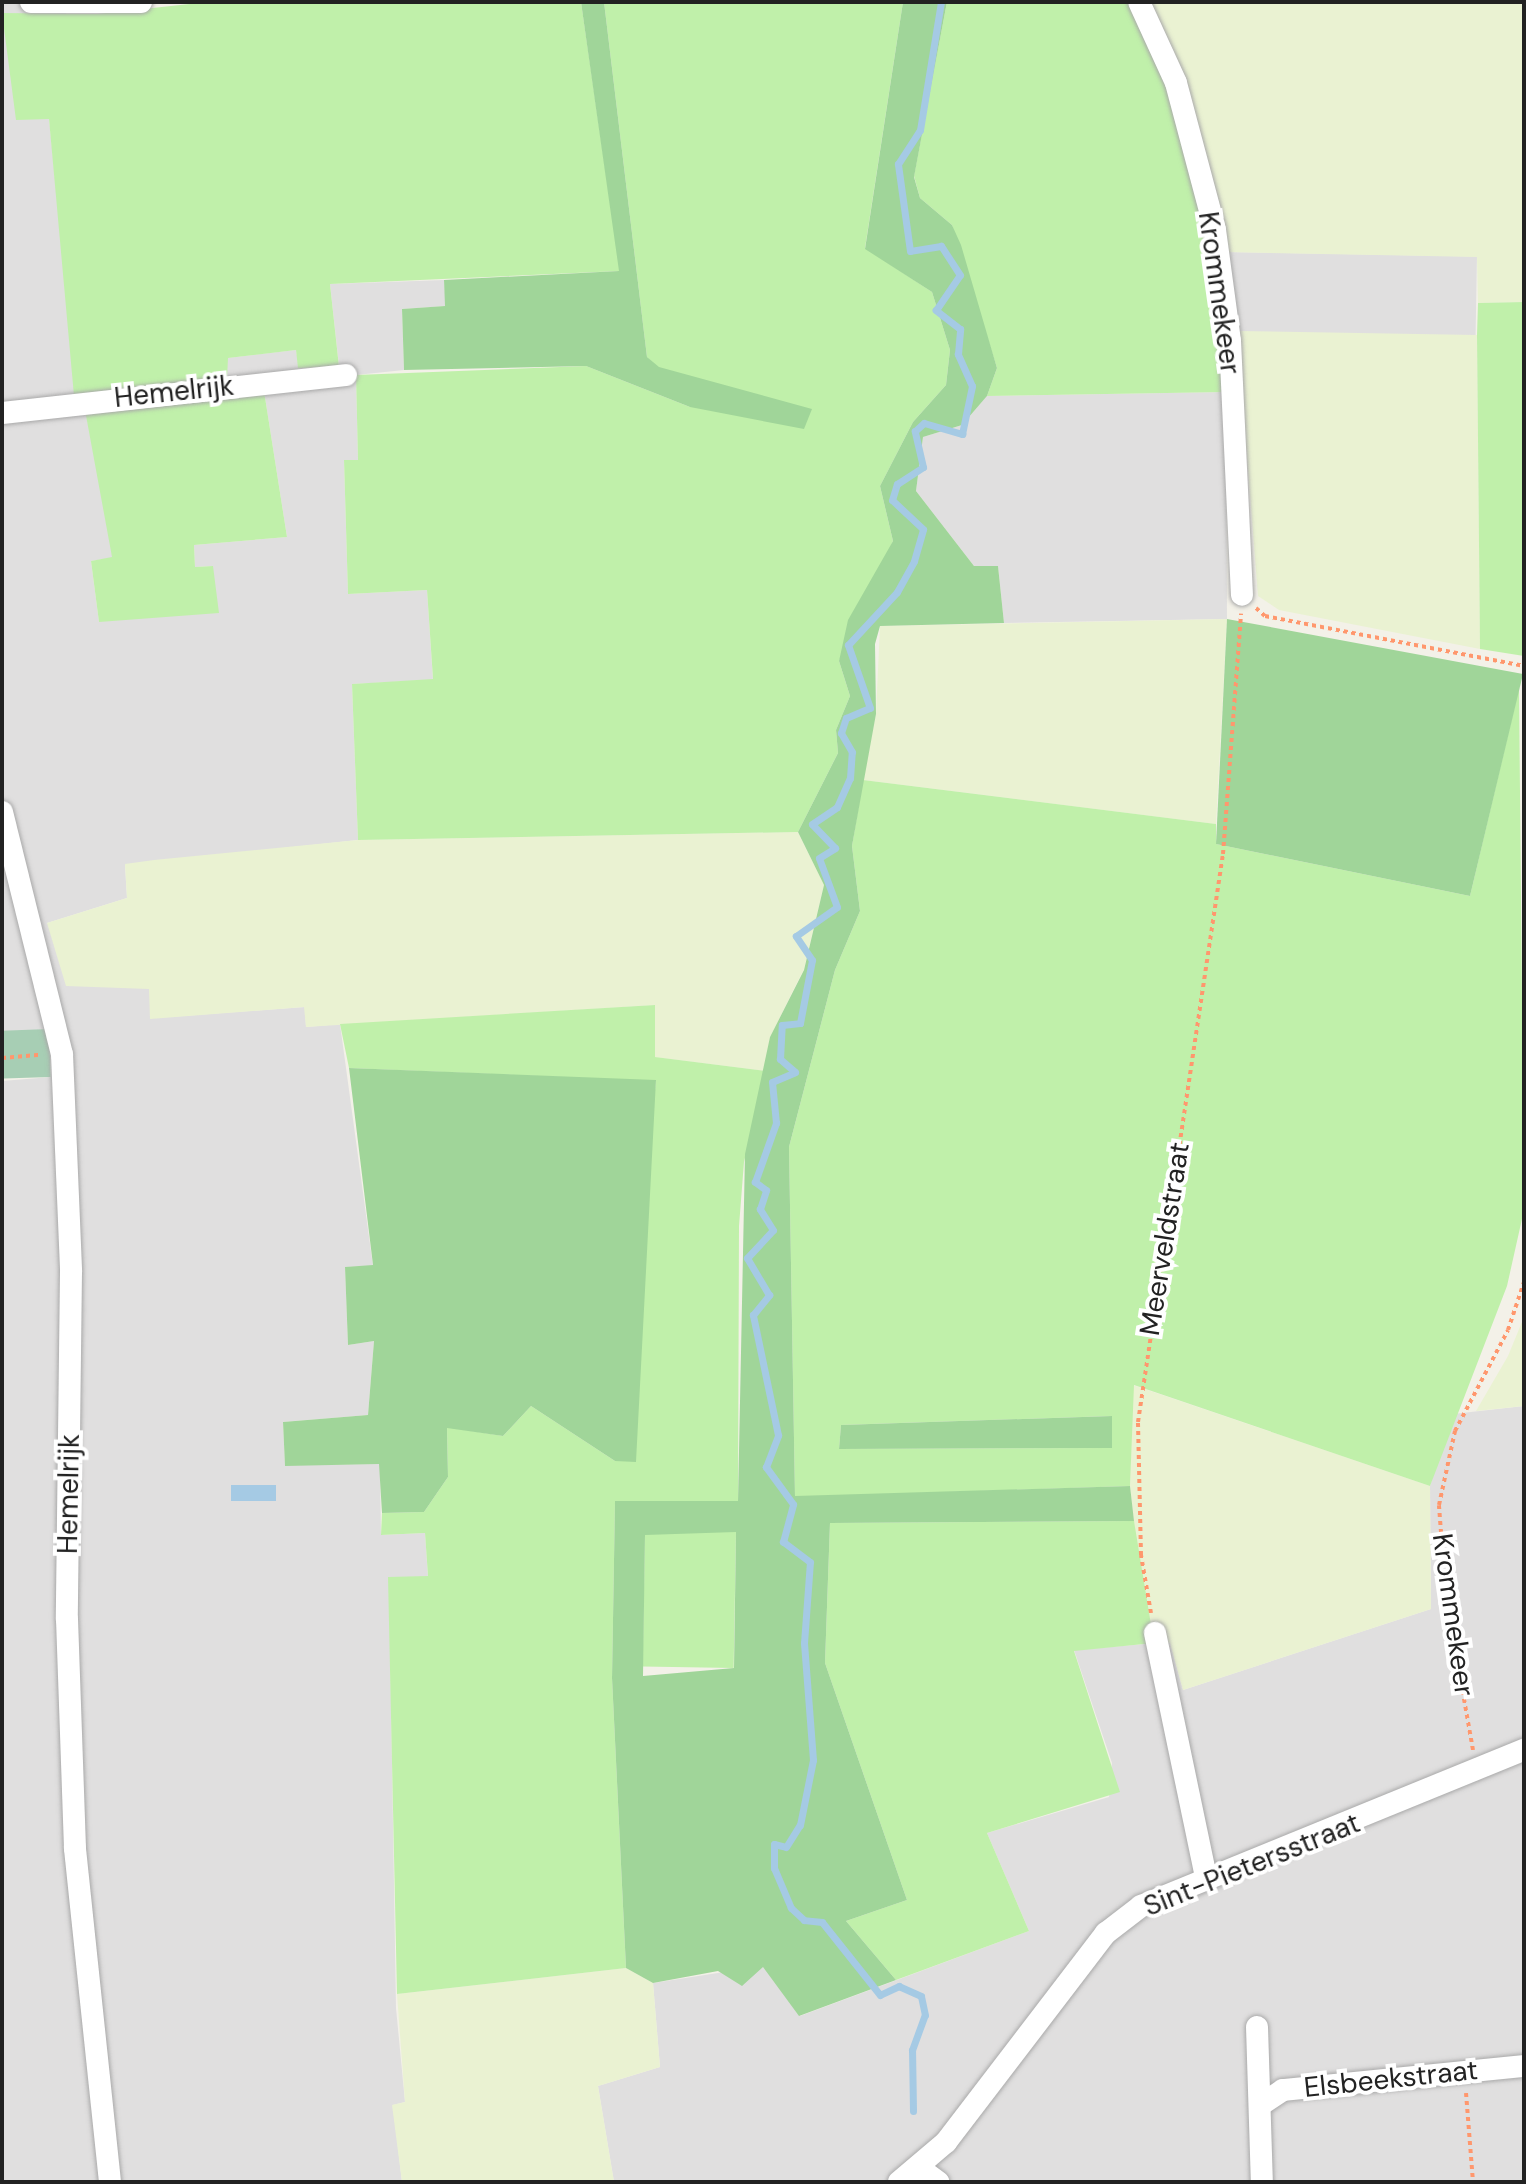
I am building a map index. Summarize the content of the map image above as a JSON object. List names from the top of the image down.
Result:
{
  "streets": {
    "street": [
      "Krommekeer",
      "Hemelrijk",
      "Sint-Pietersstraat",
      "Elsbeekstraat"
    ],
    "path": ["Meerveldstraat"]
  },
  "crossings": [
    ["Krommekeer", "Meerveldstraat"],
    ["Krommekeer", "Sint-Pietersstraat"]
  ]
}
